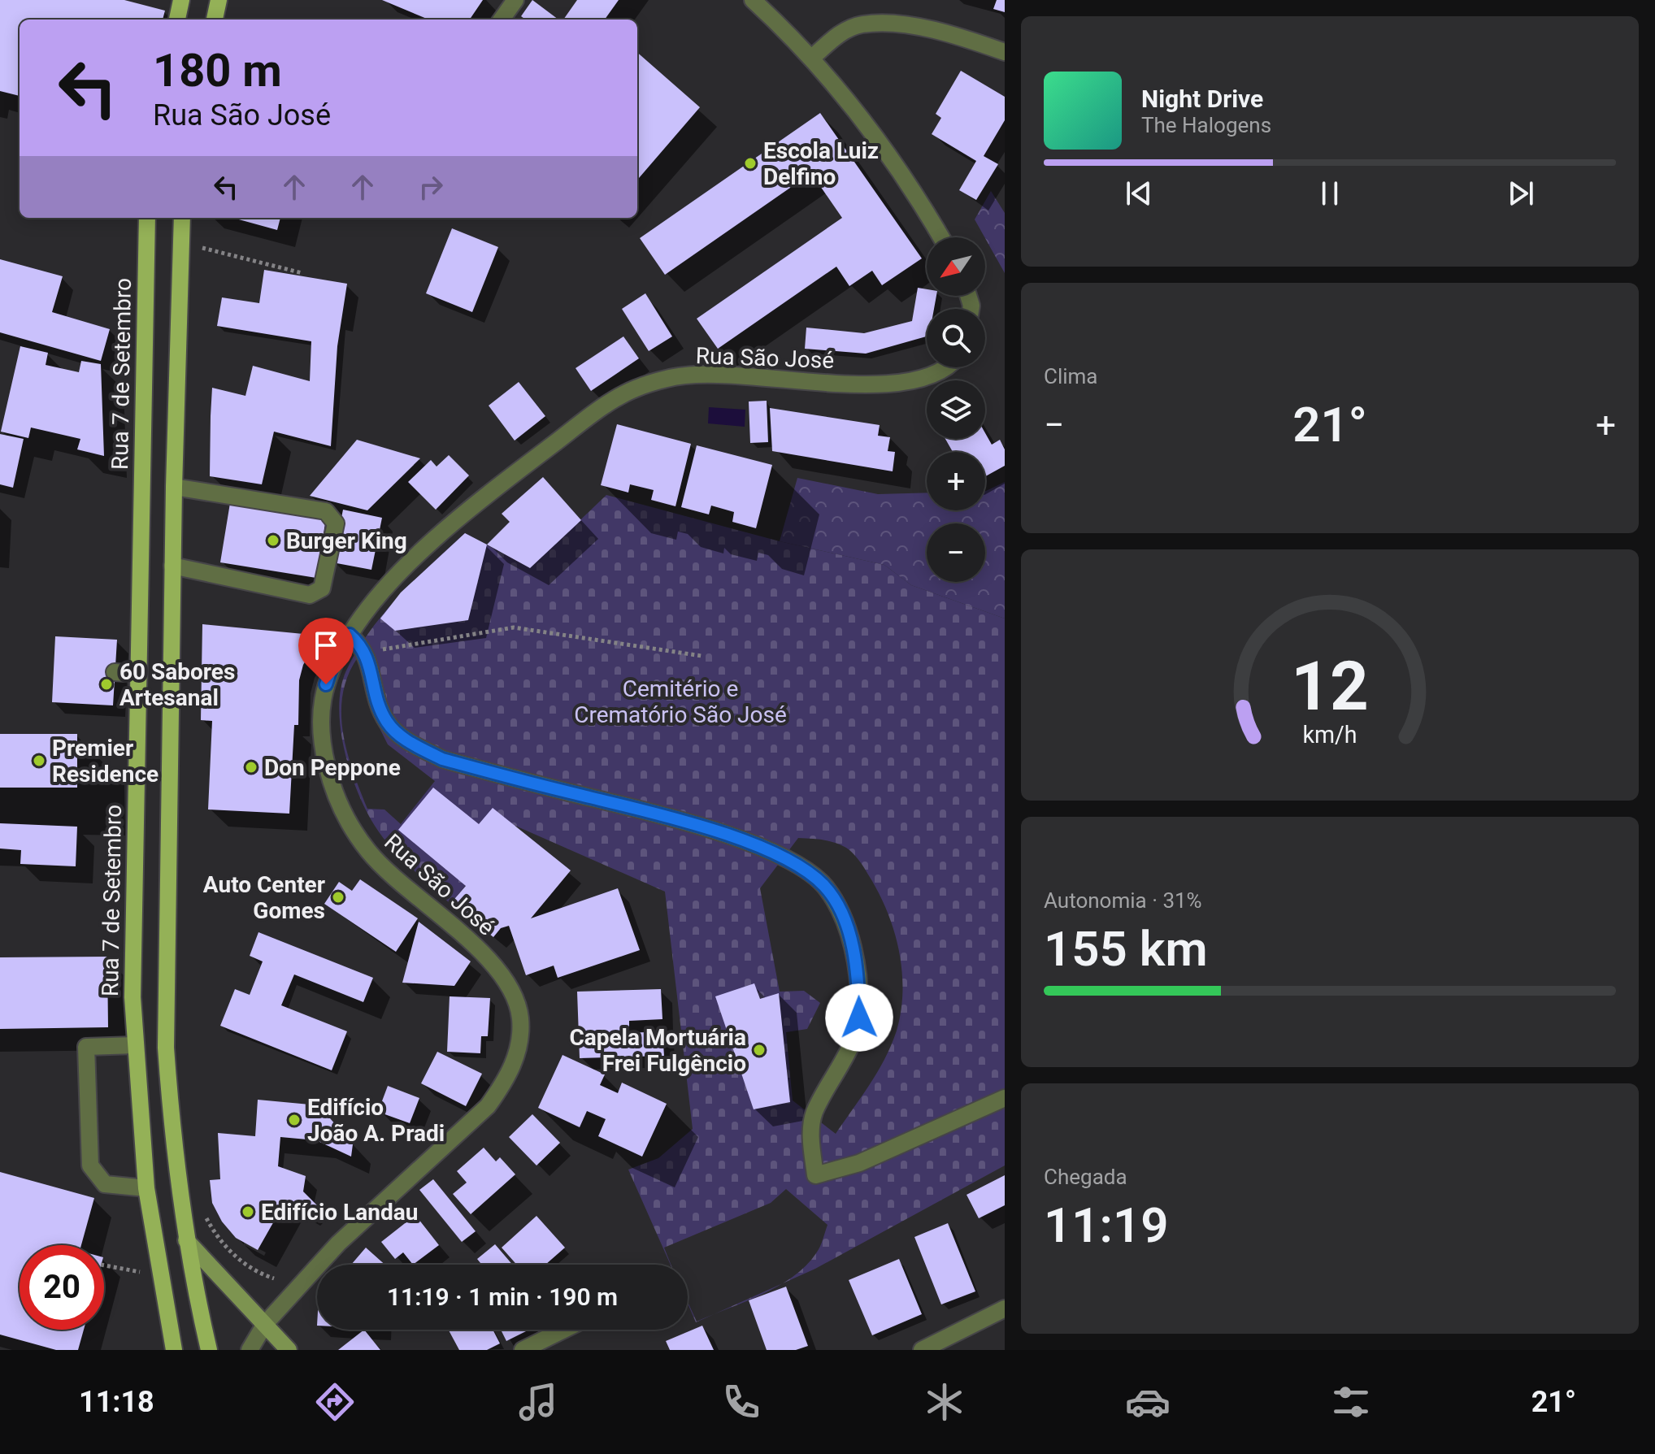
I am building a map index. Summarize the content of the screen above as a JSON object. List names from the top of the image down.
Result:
{
  "streets": {
    "main road": ["Rua 7 de Setembro"],
    "street": ["Rua São José"]
  },
  "parks": ["Cemitério e Crematório São José"],
  "places": [
    "Escola Luiz Delfino",
    "Burger King",
    "60 Sabores Artesanal",
    "Premier Residence",
    "Don Peppone",
    "Auto Center Gomes",
    "Capela Mortuária Frei Fulgêncio",
    "Edifício João A. Pradi",
    "Edifício Landau"
  ],
  "north": "bottom left",
  "page": {
    "turn": ["180 m", "Rua São José"],
    "song": ["Night Drive", "The Halogens"],
    "map_buttons": ["+", "−"],
    "tile": [
      "Clima",
      ["Autonomia · 31%", "155 km"],
      ["Chegada", "11:19"]
    ],
    "heat": ["−", "21°", "+"],
    "limit": "20",
    "trip": "11:19 · 1 min · 190 m",
    "tabs": ["11:18", "21°"],
    "gauge": ["12", "km/h"]
  }
}
